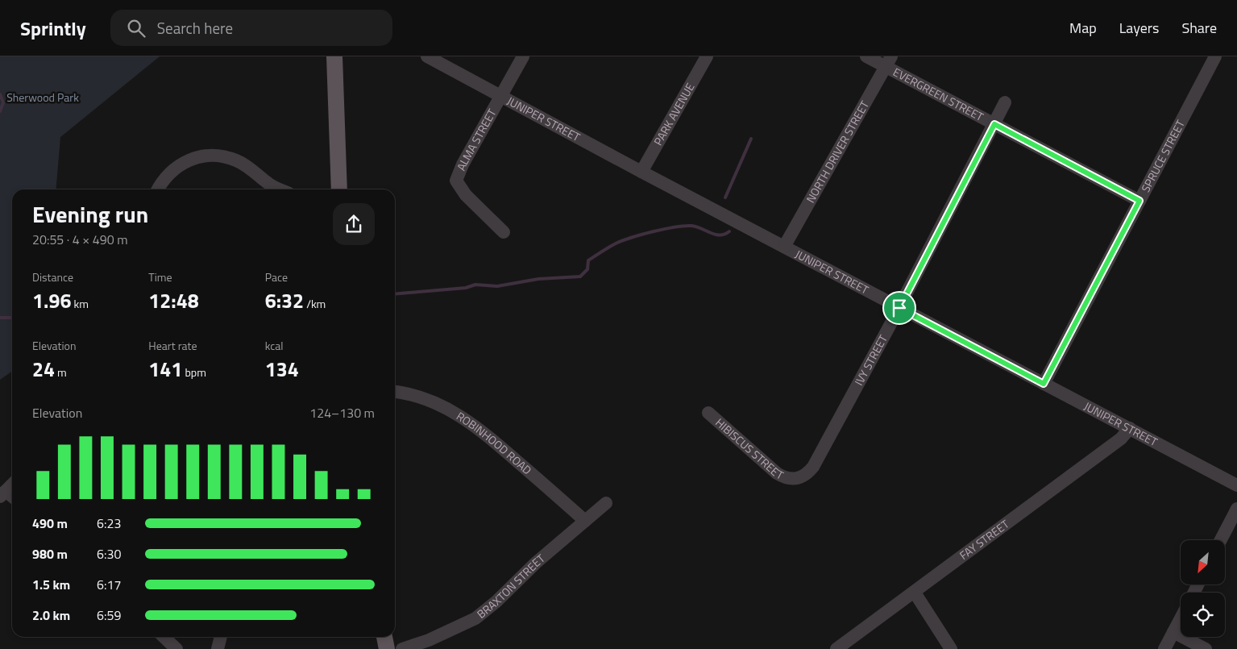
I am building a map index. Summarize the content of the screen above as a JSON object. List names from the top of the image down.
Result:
{
  "streets": {
    "street": [
      "EVERGREEN STREET",
      "PARK AVENUE",
      "JUNIPER STREET",
      "ALMA STREET",
      "NORTH DRIVER STREET",
      "SPRUCE STREET",
      "IVY STREET",
      "ROBINHOOD ROAD",
      "HIBISCUS STREET",
      "FAY STREET",
      "BRAXTON STREET"
    ]
  },
  "crossings": [
    ["EVERGREEN STREET", "NORTH DRIVER STREET"],
    ["EVERGREEN STREET", "SPRUCE STREET"],
    ["EVERGREEN STREET", "IVY STREET"],
    ["PARK AVENUE", "JUNIPER STREET"],
    ["JUNIPER STREET", "ALMA STREET"],
    ["JUNIPER STREET", "NORTH DRIVER STREET"],
    ["JUNIPER STREET", "SPRUCE STREET"],
    ["JUNIPER STREET", "IVY STREET"],
    ["JUNIPER STREET", "FAY STREET"],
    ["IVY STREET", "HIBISCUS STREET"],
    ["ROBINHOOD ROAD", "BRAXTON STREET"]
  ],
  "parks": ["Sherwood Park"],
  "north": "bottom left",
  "page": {
    "header": "Sprintly",
    "search": "Search here",
    "nav": ["Map", "Layers", "Share"],
    "heading": ["Evening run", "20:55 · 4 × 490 m"],
    "stats": [
      ["Distance", "1.96 km"],
      ["Time", "12:48"],
      ["Pace", "6:32 /km"],
      ["Elevation", "24 m"],
      ["Heart rate", "141 bpm"],
      ["kcal", "134"]
    ],
    "chart": ["Elevation", "124–130 m"],
    "list": [
      {
        "name": "490 m",
        "note": "6:23"
      },
      {
        "name": "980 m",
        "note": "6:30"
      },
      {
        "name": "1.5 km",
        "note": "6:17"
      },
      {
        "name": "2.0 km",
        "note": "6:59"
      }
    ]
  }
}
